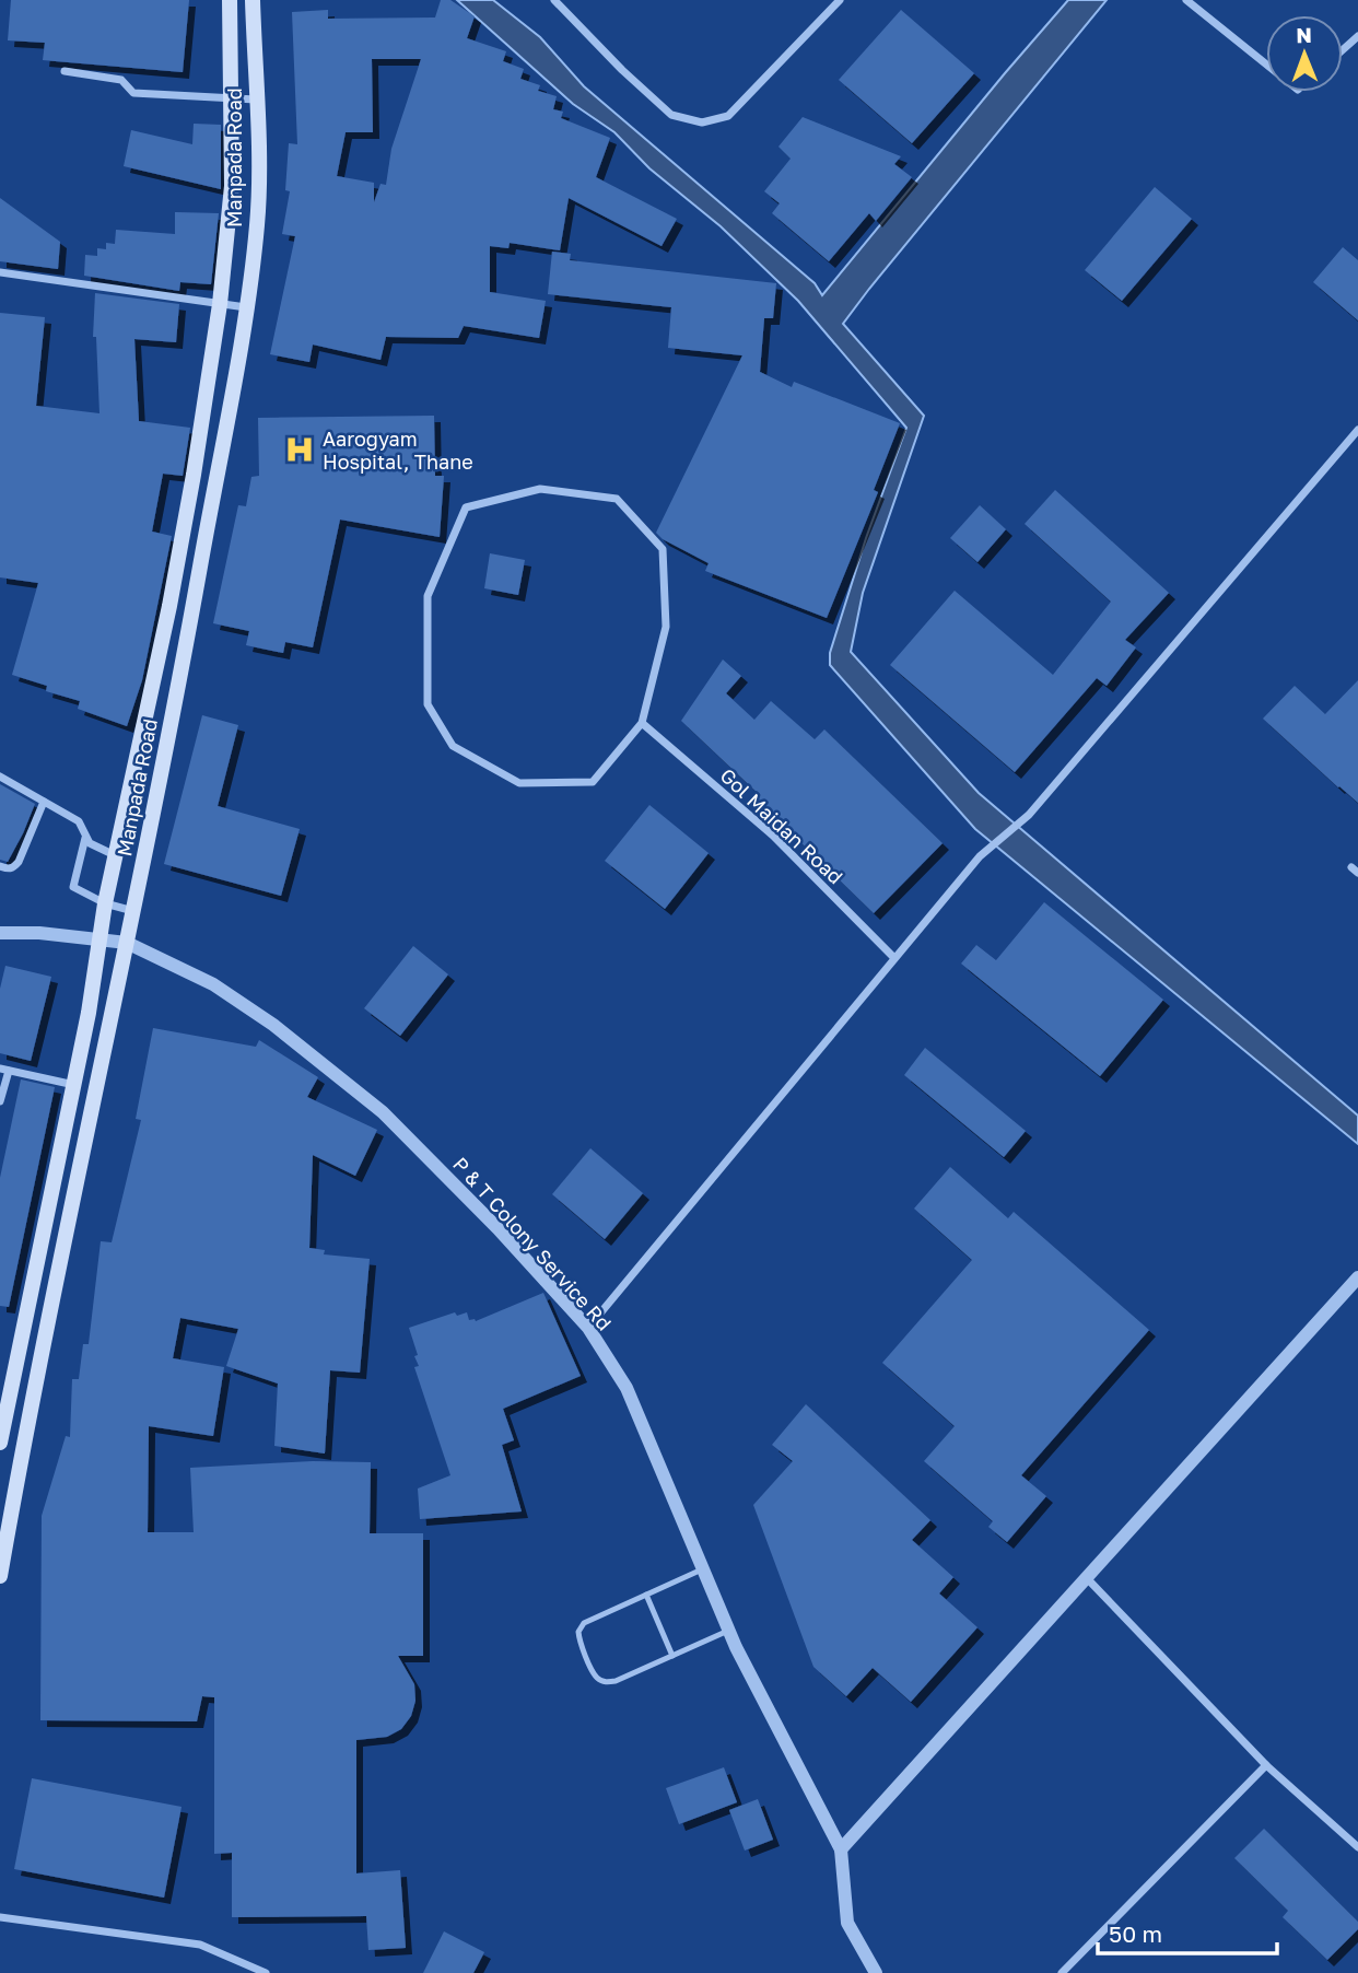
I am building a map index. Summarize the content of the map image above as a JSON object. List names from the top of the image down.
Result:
{
  "streets": {
    "main road": ["Manpada Road"],
    "street": ["Gol Maidan Road", "P & T Colony Service Rd"]
  },
  "crossings": [
    ["Manpada Road", "P & T Colony Service Rd"]
  ],
  "places": {
    "hospital": ["Aarogyam Hospital, Thane"]
  },
  "scale_bar": "50 m",
  "north": "top"
}
